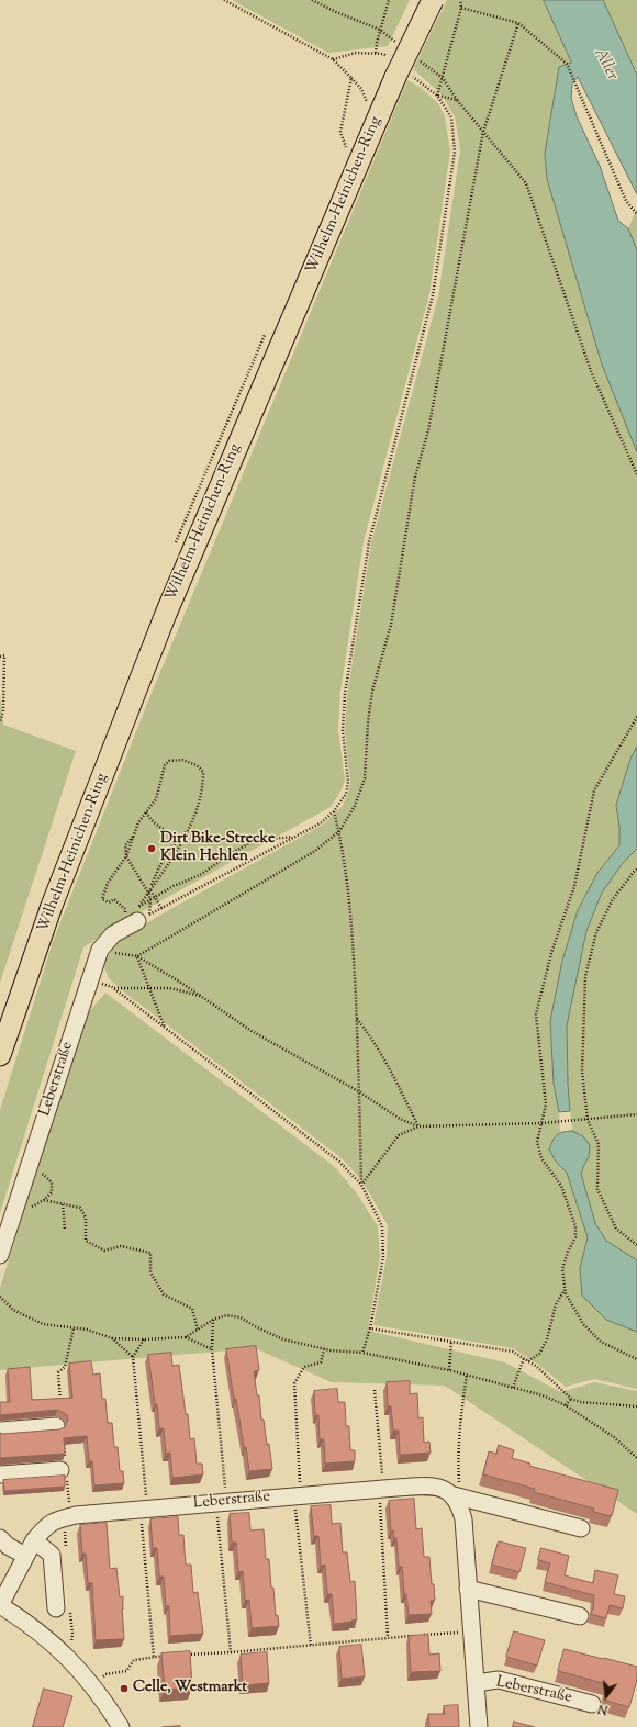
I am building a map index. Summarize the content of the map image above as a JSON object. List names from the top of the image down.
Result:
{
  "streets": {
    "main road": ["Wilhelm-Heinichen-Ring"],
    "street": ["Leberstraße"]
  },
  "water": ["Aller"],
  "places": ["Dirt Bike-Strecke Klein Hehlen", "Celle, Westmarkt"],
  "north": "bottom"
}
